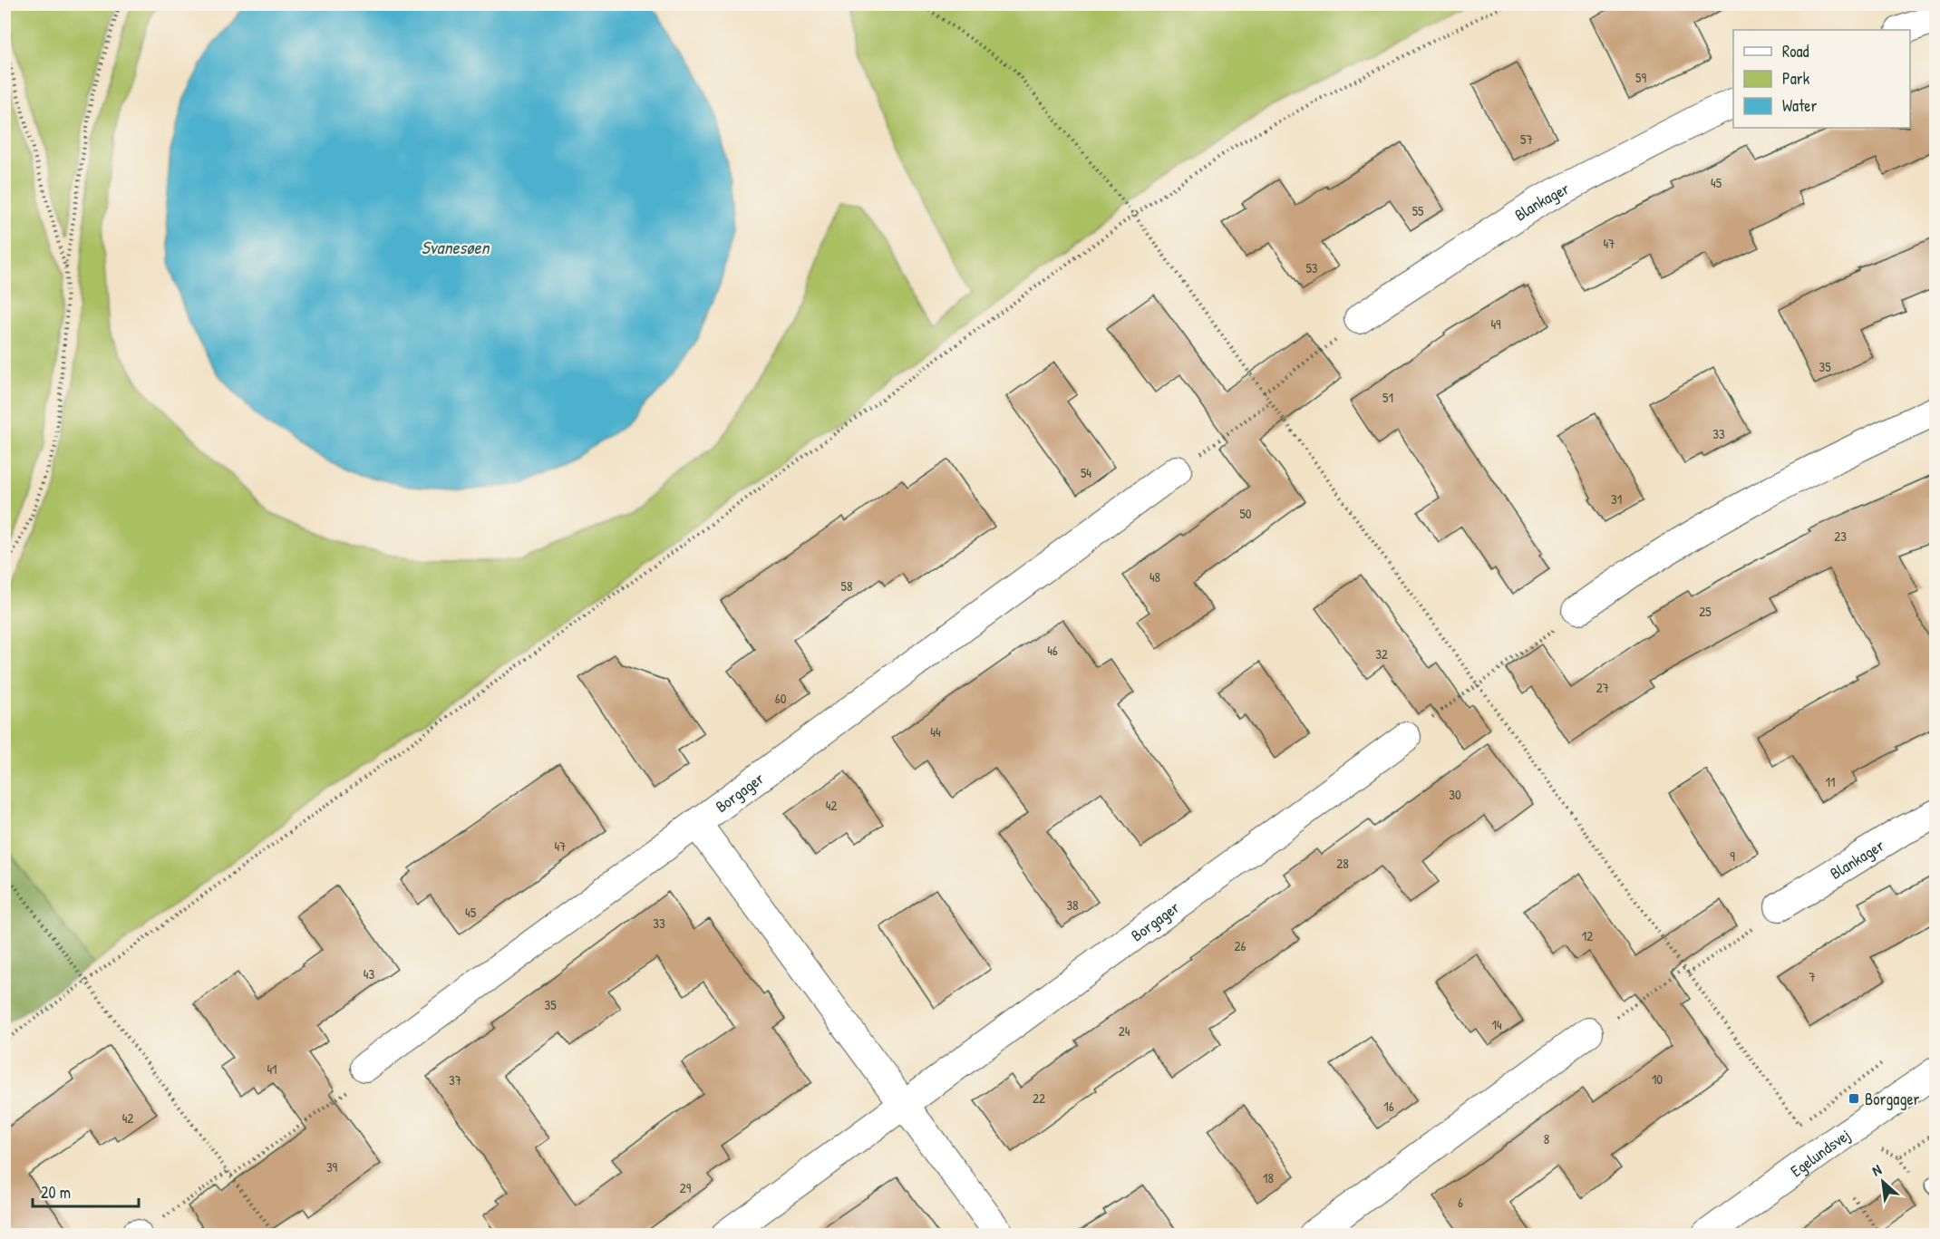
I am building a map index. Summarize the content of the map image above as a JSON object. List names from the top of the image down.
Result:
{
  "streets": {
    "street": ["Blankager", "Borgager", "Egelundsvej"]
  },
  "water": ["Svanesøen"],
  "places": {
    "transit": ["Borgager"]
  },
  "house_numbers": [
    "59",
    "57",
    "45",
    "55",
    "47",
    "53",
    "49",
    "35",
    "51",
    "33",
    "54",
    "31",
    "50",
    "23",
    "48",
    "58",
    "25",
    "46",
    "32",
    "27",
    "60",
    "44",
    "11",
    "30",
    "42",
    "47",
    "9",
    "28",
    "38",
    "45",
    "33",
    "12",
    "26",
    "43",
    "7",
    "35",
    "14",
    "24",
    "41",
    "10",
    "37",
    "22",
    "16",
    "42",
    "8",
    "39",
    "18",
    "29",
    "6"
  ],
  "legend": ["Road", "Park", "Water"],
  "scale_bar": "20 m",
  "north": "top left"
}
